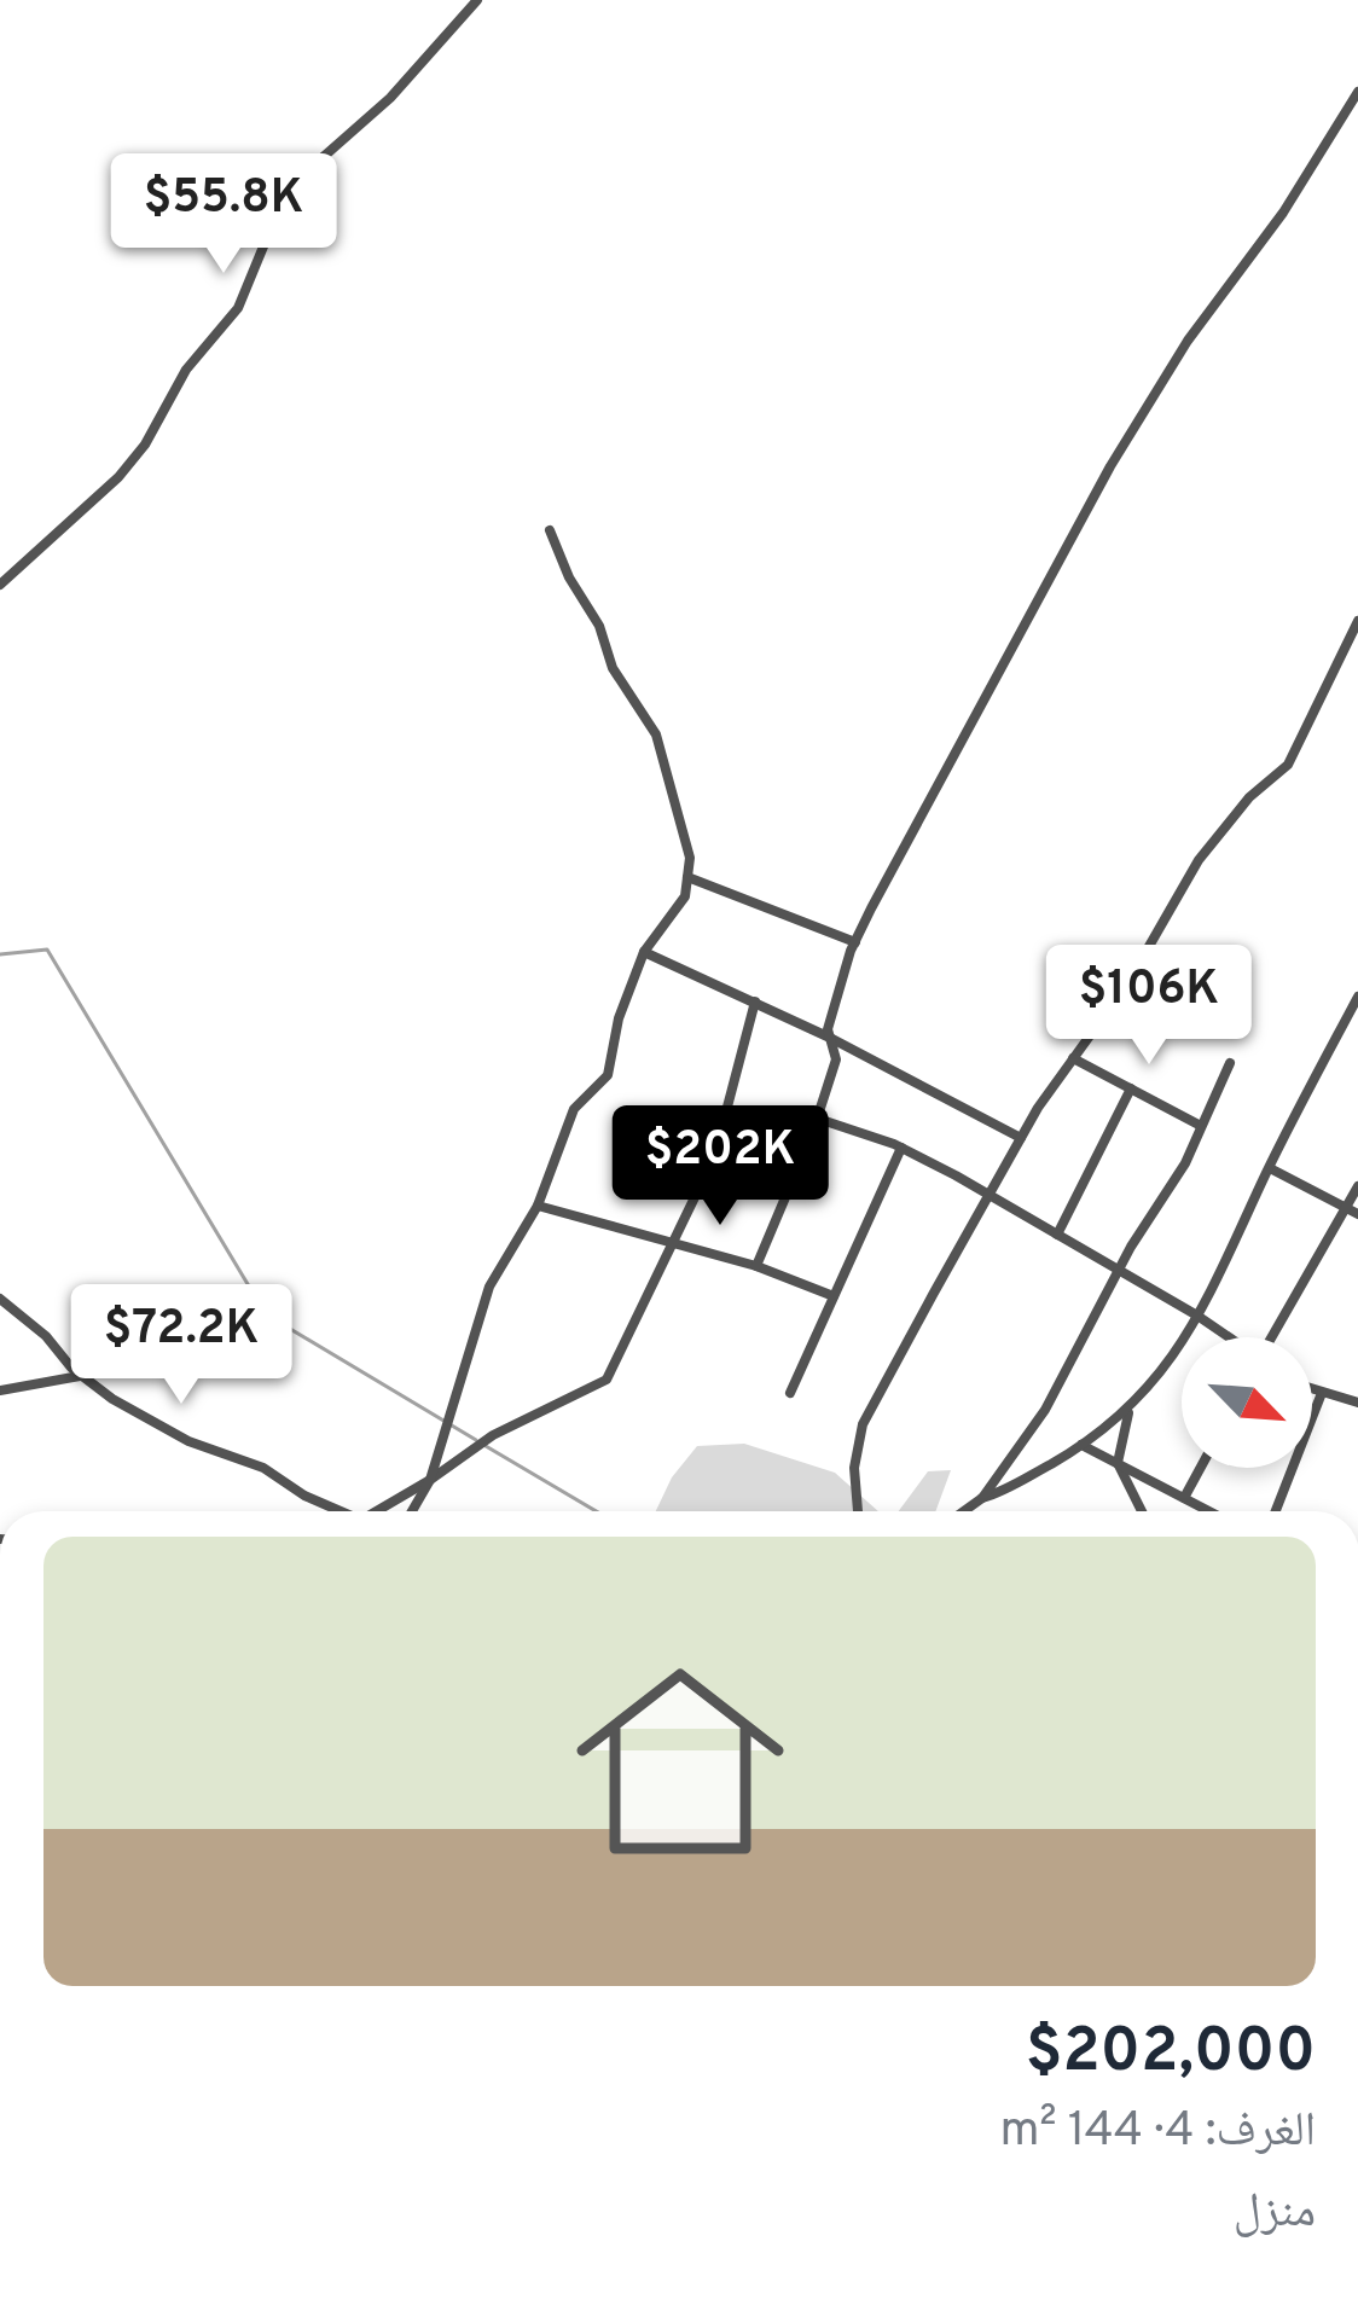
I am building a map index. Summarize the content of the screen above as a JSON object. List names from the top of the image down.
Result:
{
  "north": "bottom right",
  "page": {
    "price": [
      "$55.8K",
      "$106K",
      "$202K",
      "$72.2K"
    ],
    "list": [
      {
        "name": "$202,000",
        "note": "الغرف: 4 · 144 m² · منزل"
      }
    ]
  }
}
